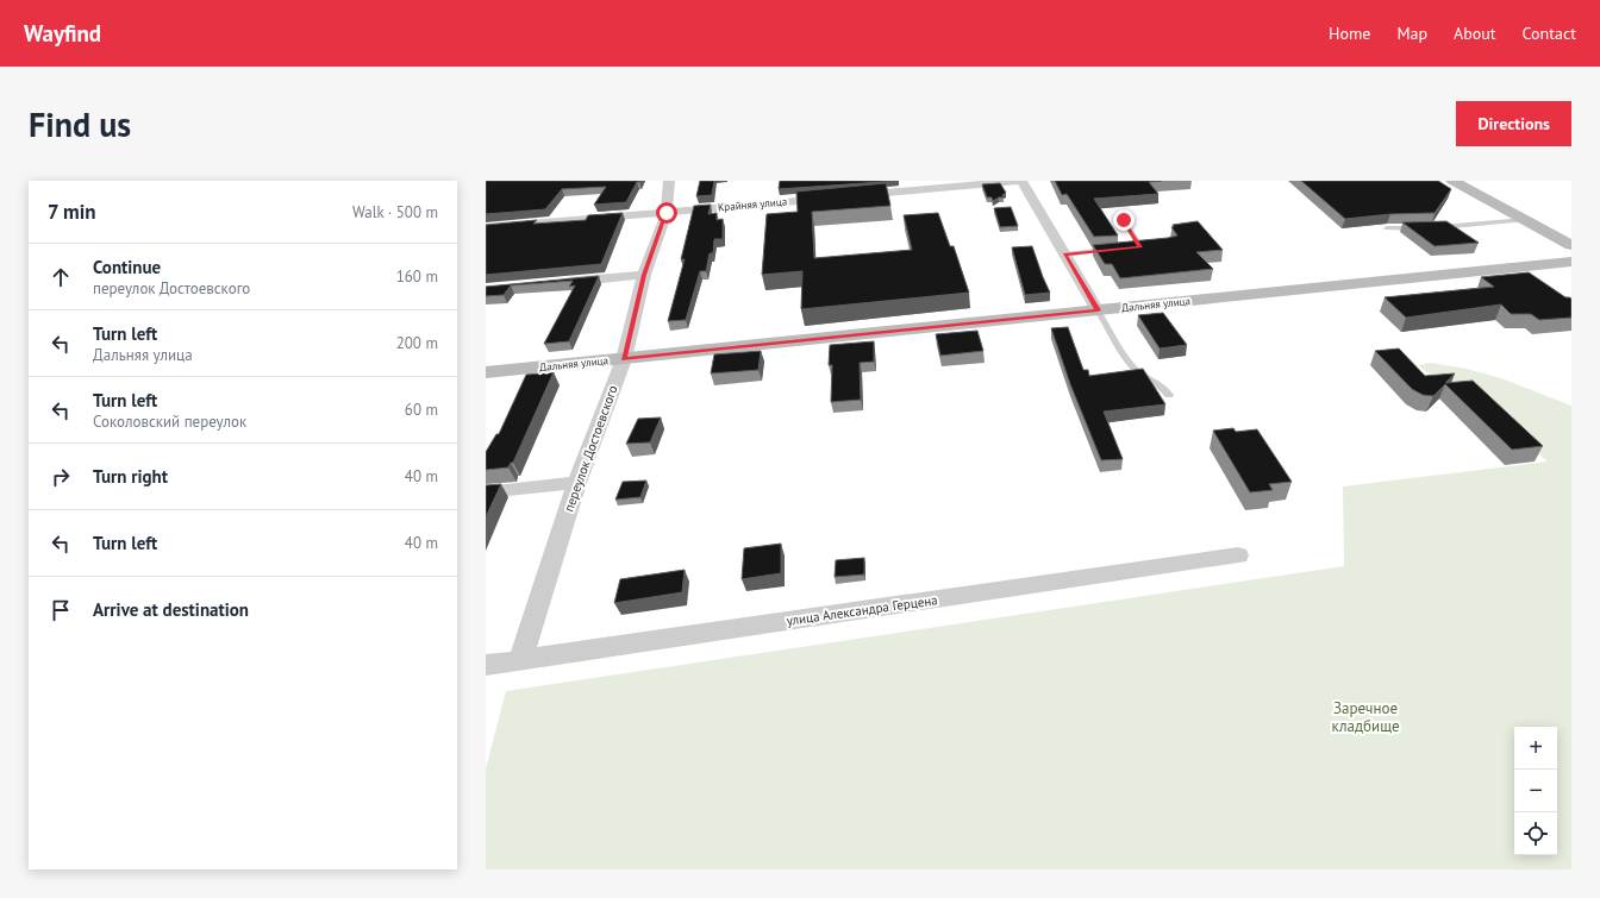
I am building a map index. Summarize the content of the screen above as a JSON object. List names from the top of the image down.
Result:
{
  "streets": {
    "main road": ["Дальняя улица"],
    "street": ["Крайняя улица", "переулок Достоевского", "улица Александра Герцена"]
  },
  "crossings": [
    ["Крайняя улица", "переулок Достоевского"],
    ["Дальняя улица", "переулок Достоевского"],
    ["переулок Достоевского", "улица Александра Герцена"]
  ],
  "parks": ["Заречное кладбище"],
  "page": {
    "header": "Wayfind",
    "nav": [
      "Home",
      "Map",
      "About",
      "Contact"
    ],
    "buttons": "Directions",
    "title": "Find us",
    "heading": ["7 min", "Walk · 500 m"],
    "list": [
      ["Continue", "переулок Достоевского", "160 m"],
      ["Turn left", "Дальняя улица", "200 m"],
      ["Turn left", "Соколовский переулок", "60 m"],
      ["Turn right", "40 m"],
      ["Turn left", "40 m"],
      "Arrive at destination"
    ],
    "map_buttons": ["+", "−"]
  }
}
